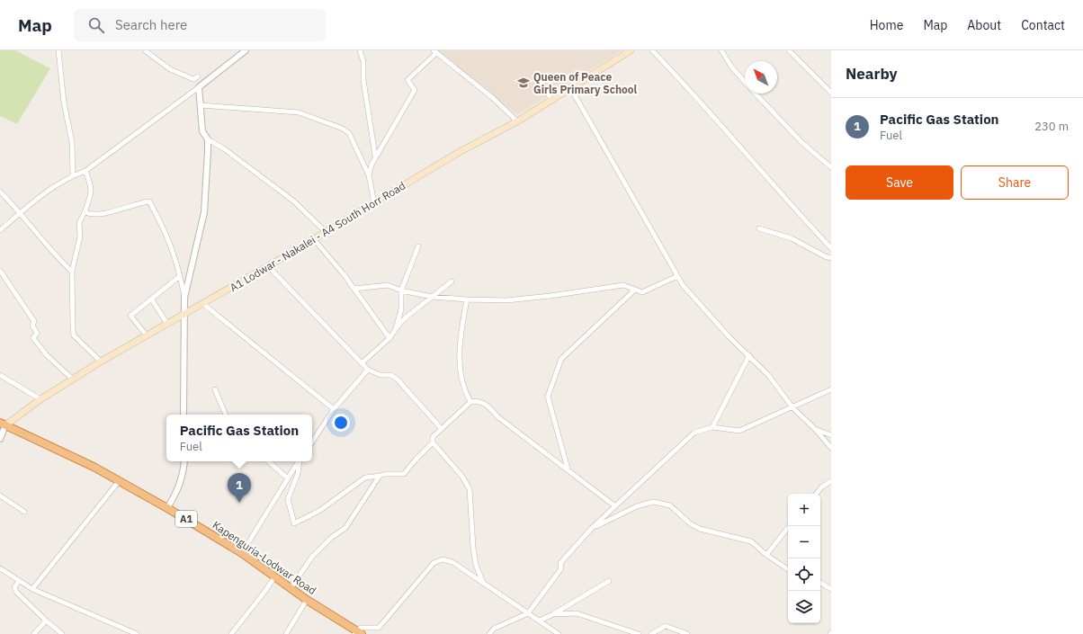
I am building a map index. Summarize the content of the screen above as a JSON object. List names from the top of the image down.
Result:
{
  "streets": {
    "highway": ["A1", "Kapenguria-Lodwar Road"],
    "main road": ["A1 Lodwar - Nakalei - A4 South Horr Road"]
  },
  "crossings": [
    ["A1 Lodwar - Nakalei - A4 South Horr Road", "Kapenguria-Lodwar Road"]
  ],
  "places": {
    "school or university": ["Queen of Peace Girls Primary School"]
  },
  "north": "top left",
  "page": {
    "header": "Map",
    "search": "Search here",
    "nav": [
      "Home",
      "Map",
      "About",
      "Contact"
    ],
    "heading": "Nearby",
    "list": [
      {
        "mark": "1",
        "name": "Pacific Gas Station",
        "note": "Fuel",
        "value": "230 m"
      }
    ],
    "buttons": ["Save", "Share"],
    "popup": ["Pacific Gas Station", "Fuel"],
    "pins": "1",
    "map_buttons": ["+", "−"]
  }
}
